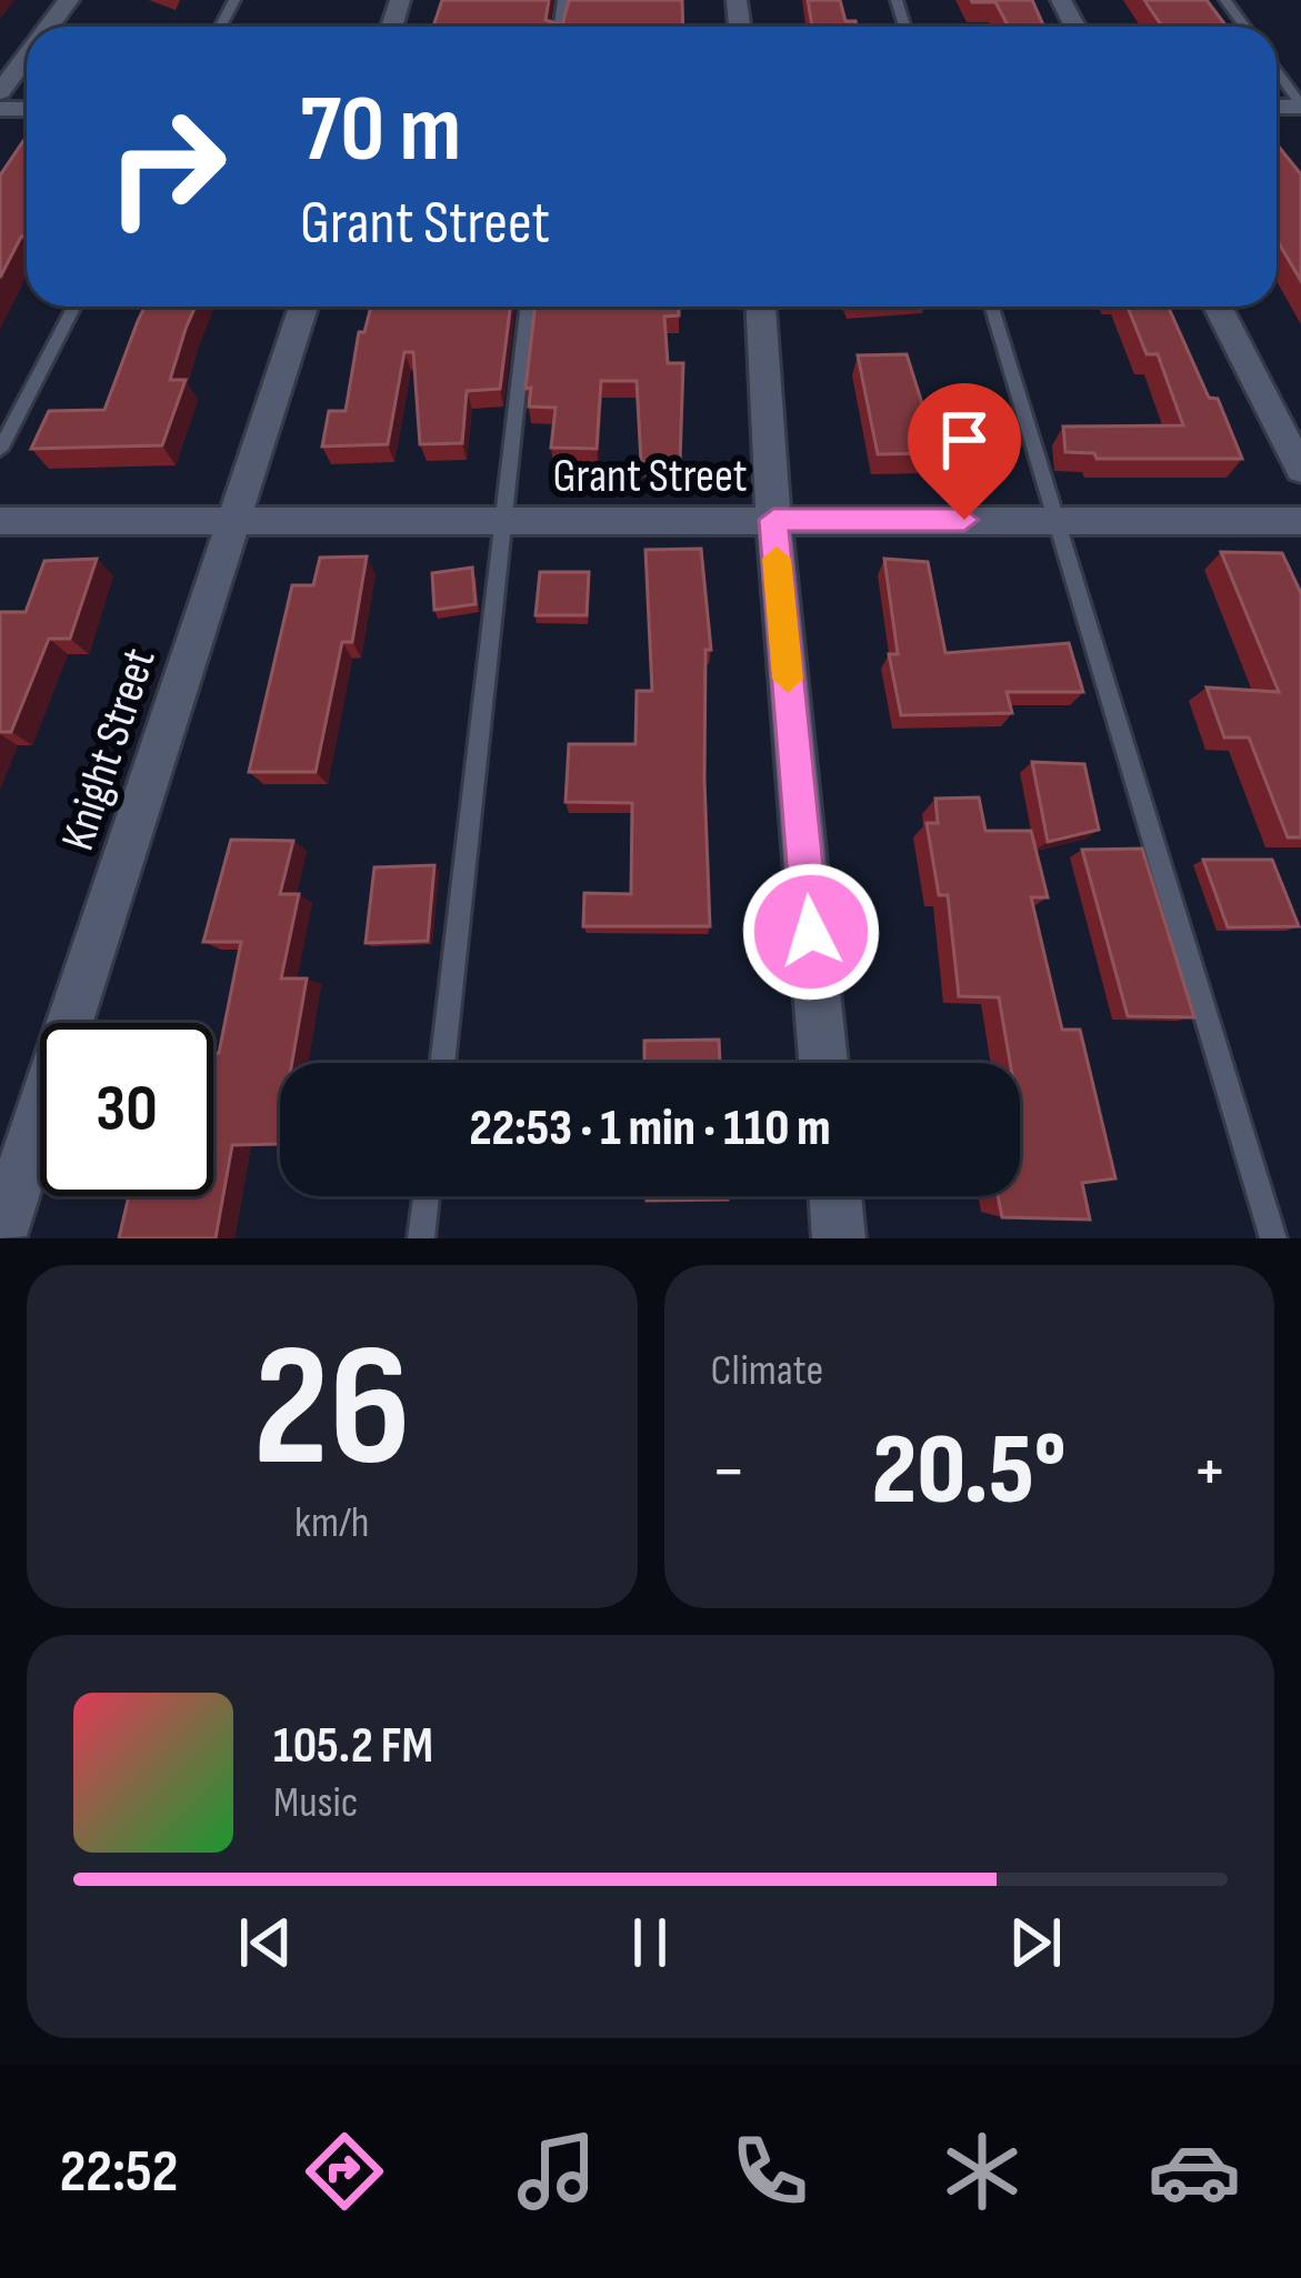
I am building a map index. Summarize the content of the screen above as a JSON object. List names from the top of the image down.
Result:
{
  "streets": {
    "street": ["Grant Street", "Knight Street"]
  },
  "crossings": [
    ["Grant Street", "Knight Street"]
  ],
  "page": {
    "turn": ["70 m", "Grant Street"],
    "limit": "30",
    "trip": "22:53 · 1 min · 110 m",
    "tile": [
      ["26", "km/h"],
      "Climate"
    ],
    "heat": ["−", "20.5°", "+"],
    "song": ["105.2 FM", "Music"],
    "tabs": "22:52"
  }
}
